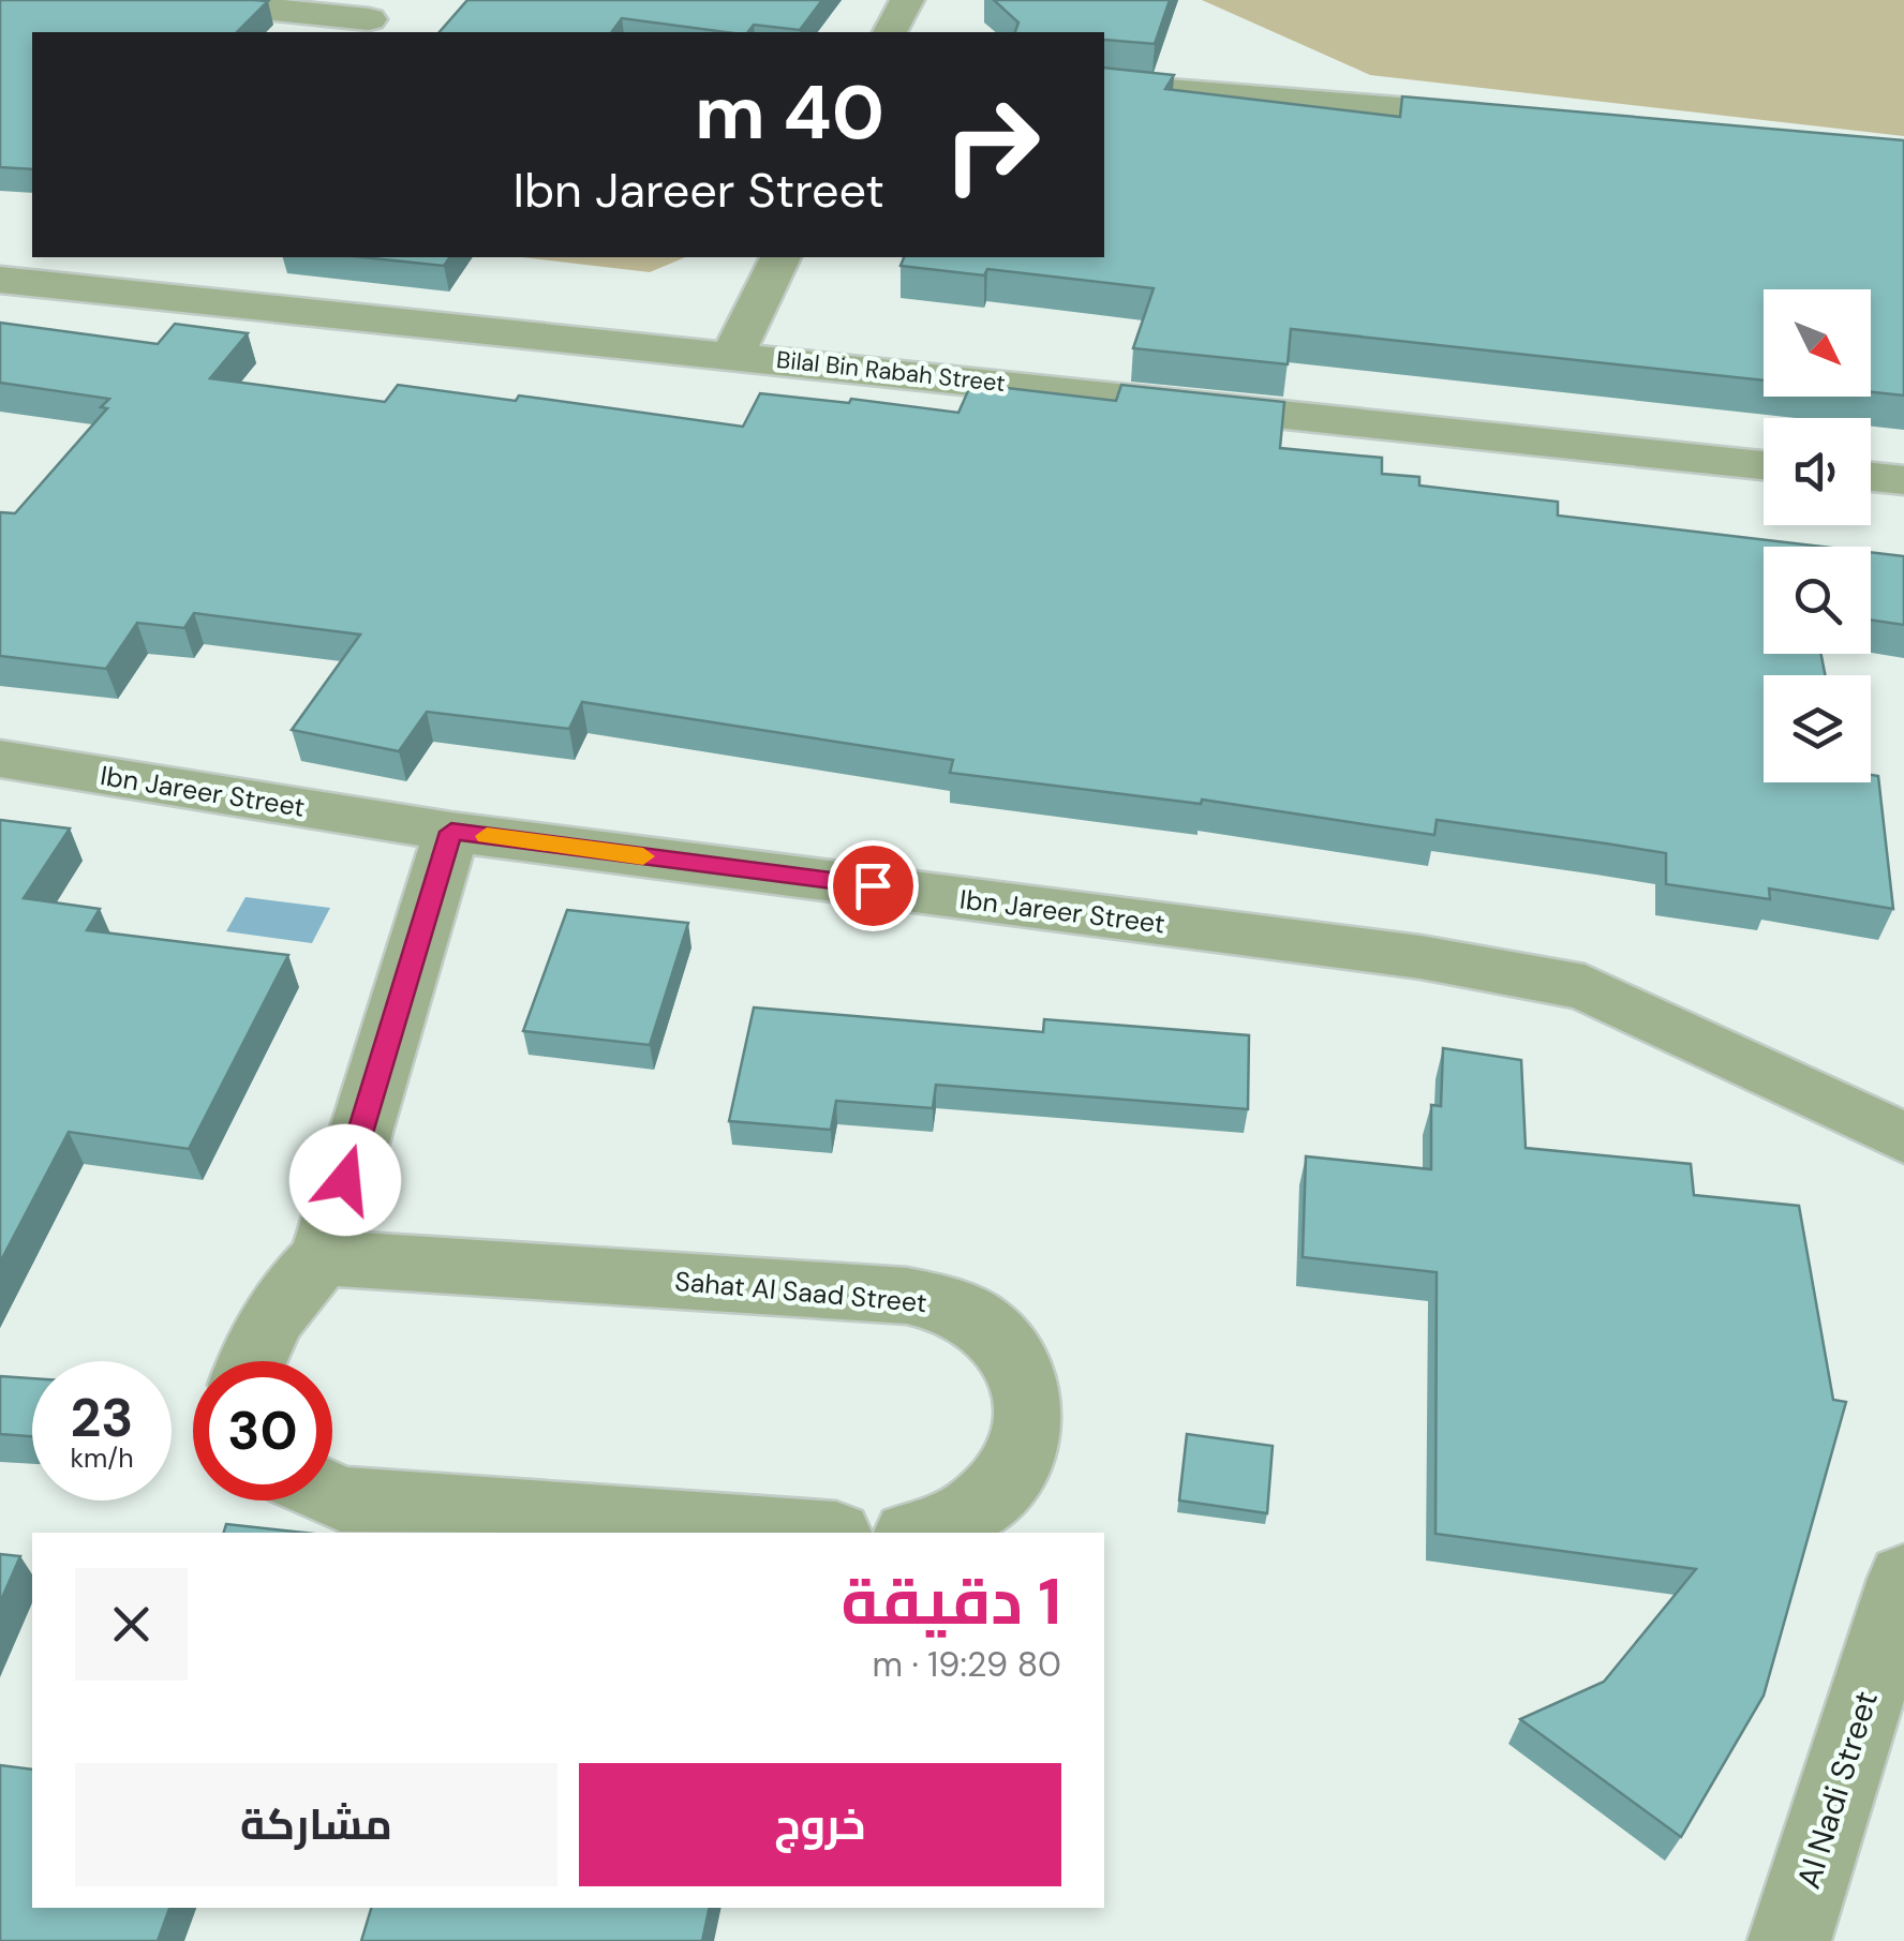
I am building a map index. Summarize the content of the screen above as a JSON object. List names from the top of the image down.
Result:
{
  "streets": {
    "street": [
      "Bilal Bin Rabah Street",
      "Ibn Jareer Street",
      "Sahat Al Saad Street",
      "Al Nadi Street"
    ]
  },
  "north": "bottom right",
  "page": {
    "turn": ["40 m", "Ibn Jareer Street"],
    "speed": "23 km/h",
    "limit": "30",
    "heading": ["1 دقيقة", "80 m · 19:29"],
    "buttons": ["خروج", "مشاركة"]
  }
}
